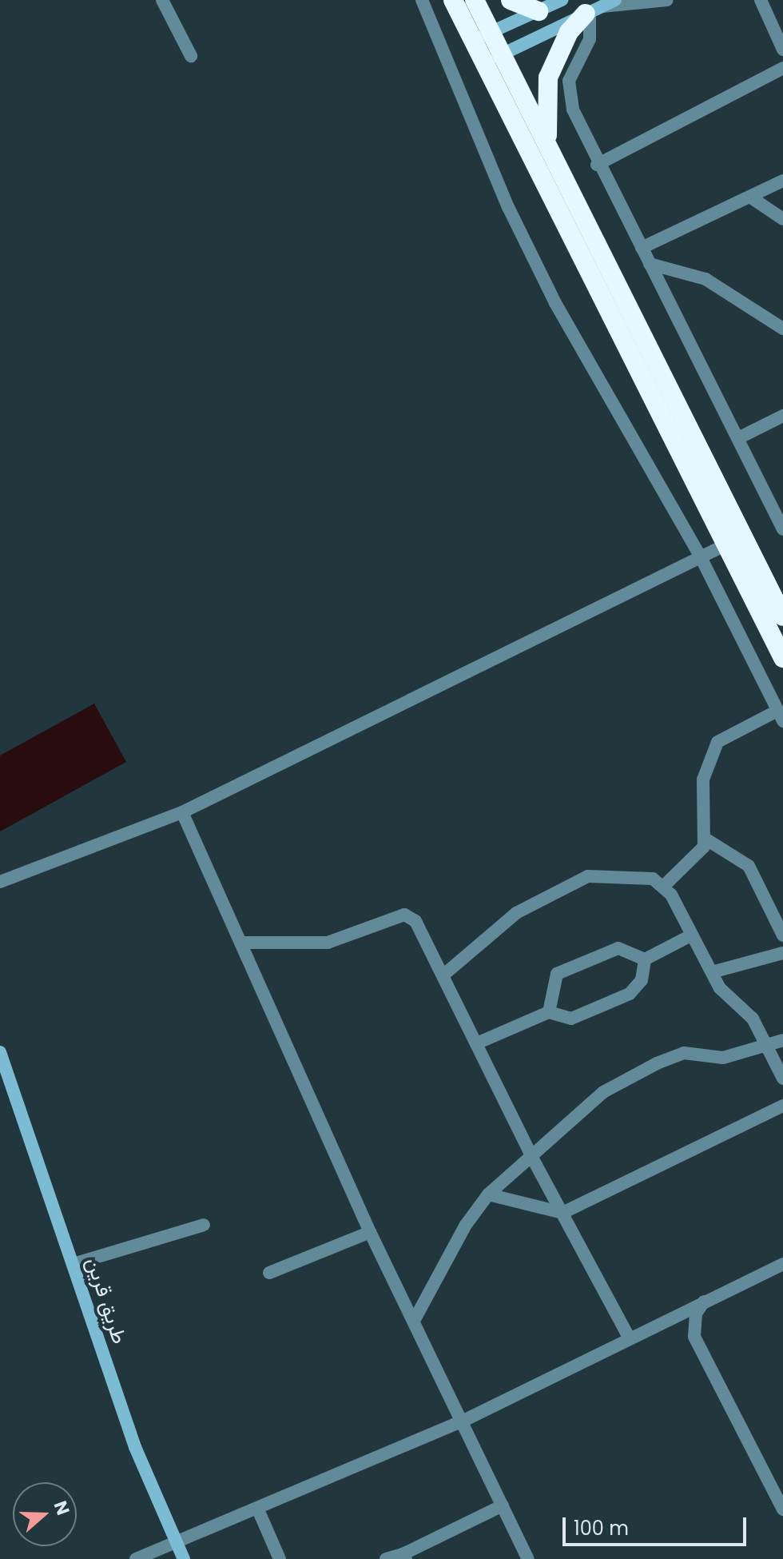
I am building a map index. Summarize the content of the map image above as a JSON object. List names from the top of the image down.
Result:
{
  "streets": {
    "main road": ["طريق قرين"]
  },
  "scale_bar": "100 m",
  "north": "right"
}
